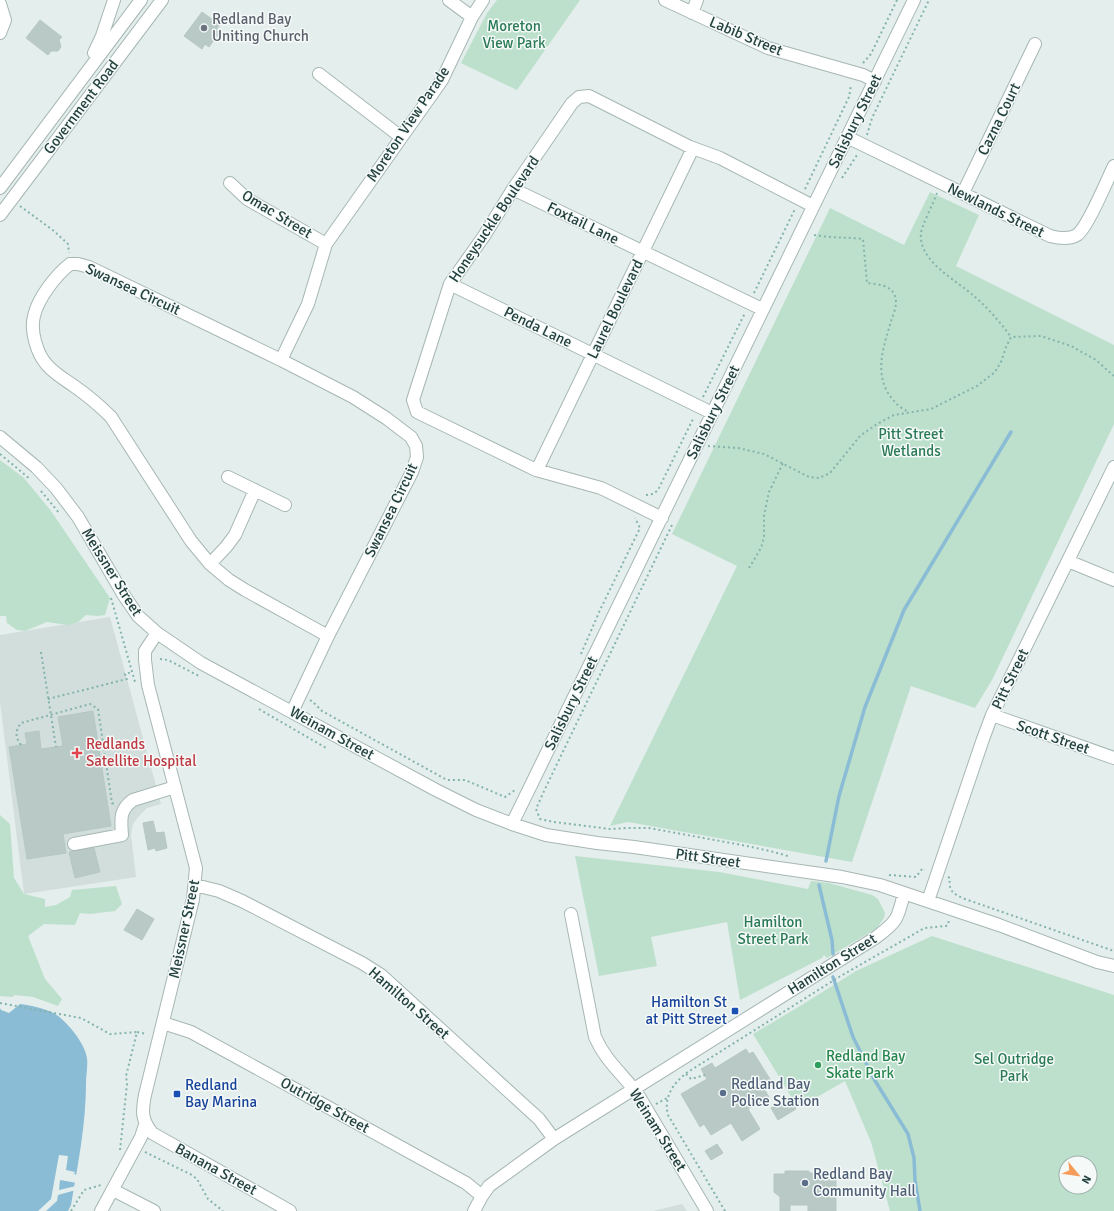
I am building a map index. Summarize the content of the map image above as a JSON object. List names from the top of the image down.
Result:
{
  "streets": {
    "street": [
      "Labib Street",
      "Government Road",
      "Cazna Court",
      "Salisbury Street",
      "Moreton View Parade",
      "Newlands Street",
      "Omac Street",
      "Honeysuckle Boulevard",
      "Foxtail Lane",
      "Swansea Circuit",
      "Laurel Boulevard",
      "Penda Lane",
      "Meissner Street",
      "Pitt Street",
      "Weinam Street",
      "Scott Street",
      "Hamilton Street",
      "Outridge Street",
      "Banana Street"
    ]
  },
  "crossings": [
    ["Labib Street", "Salisbury Street"],
    ["Cazna Court", "Newlands Street"],
    ["Salisbury Street", "Newlands Street"],
    ["Salisbury Street", "Honeysuckle Boulevard"],
    ["Salisbury Street", "Foxtail Lane"],
    ["Salisbury Street", "Penda Lane"],
    ["Salisbury Street", "Pitt Street"],
    ["Salisbury Street", "Weinam Street"],
    ["Moreton View Parade", "Omac Street"],
    ["Moreton View Parade", "Swansea Circuit"],
    ["Honeysuckle Boulevard", "Foxtail Lane"],
    ["Honeysuckle Boulevard", "Laurel Boulevard"],
    ["Honeysuckle Boulevard", "Penda Lane"],
    ["Foxtail Lane", "Laurel Boulevard"],
    ["Swansea Circuit", "Weinam Street"],
    ["Laurel Boulevard", "Penda Lane"],
    ["Meissner Street", "Weinam Street"],
    ["Meissner Street", "Hamilton Street"],
    ["Meissner Street", "Outridge Street"],
    ["Meissner Street", "Banana Street"],
    ["Pitt Street", "Weinam Street"],
    ["Pitt Street", "Scott Street"],
    ["Pitt Street", "Hamilton Street"],
    ["Weinam Street", "Hamilton Street"],
    ["Hamilton Street", "Outridge Street"]
  ],
  "parks": [
    "Moreton View Park",
    "Pitt Street Wetlands",
    "Hamilton Street Park",
    "Sel Outridge Park"
  ],
  "places": {
    "other": [
      "Redland Bay Uniting Church",
      "Redland Bay Skate Park",
      "Redland Bay Police Station",
      "Redland Bay Community Hall"
    ],
    "health": ["Redlands Satellite Hospital"],
    "transit": ["Hamilton St at Pitt Street", "Redland Bay Marina"]
  },
  "north": "bottom right"
}
